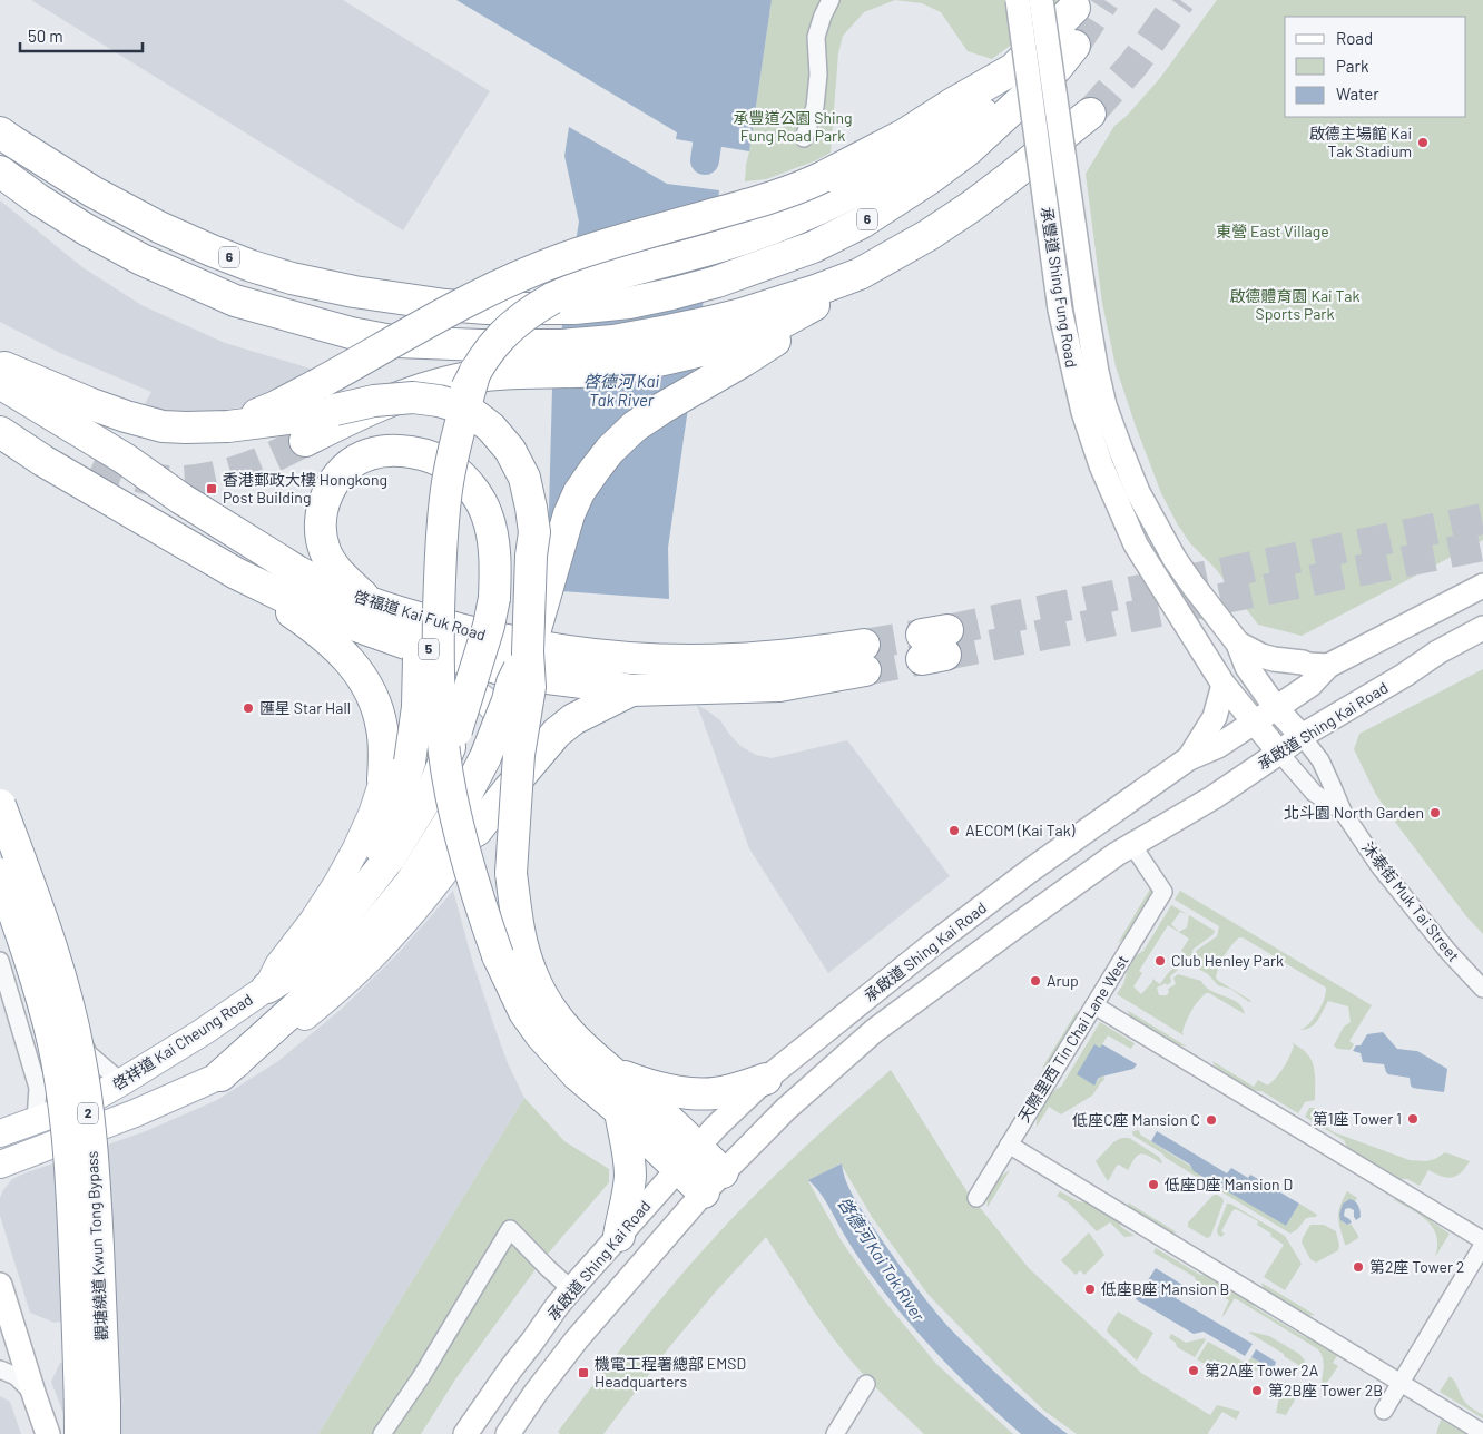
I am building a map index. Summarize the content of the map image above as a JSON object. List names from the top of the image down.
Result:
{
  "streets": {
    "highway": [
      "6",
      "啓福道 Kai Fuk Road",
      "5",
      "2",
      "觀塘繞道 Kwun Tong Bypass"
    ],
    "main road": ["承豐道 Shing Fung Road", "承啟道 Shing Kai Road", "啓祥道 Kai Cheung Road"],
    "street": ["沐泰街 Muk Tai Street", "天際里西 Tin Chai Lane West"]
  },
  "crossings": [
    ["承豐道 Shing Fung Road", "承啟道 Shing Kai Road"],
    ["承豐道 Shing Fung Road", "沐泰街 Muk Tai Street"],
    ["承啟道 Shing Kai Road", "沐泰街 Muk Tai Street"],
    ["承啟道 Shing Kai Road", "天際里西 Tin Chai Lane West"]
  ],
  "water": ["啓德河 Kai Tak River"],
  "parks": ["承豐道公園 Shing Fung Road Park", "東營 East Village", "啟德體育園 Kai Tak Sports Park"],
  "places": {
    "other": [
      "啟德主場館 Kai Tak Stadium",
      "匯星 Star Hall",
      "北斗園 North Garden",
      "AECOM (Kai Tak)",
      "Club Henley Park",
      "Arup",
      "第1座 Tower 1",
      "低座C座 Mansion C",
      "低座D座 Mansion D",
      "第2座 Tower 2",
      "低座B座 Mansion B",
      "第2A座 Tower 2A",
      "第2B座 Tower 2B"
    ],
    "transit": ["香港郵政大樓 Hongkong Post Building", "機電工程署總部 EMSD Headquarters"]
  },
  "legend": ["Road", "Park", "Water"],
  "scale_bar": "50 m"
}
